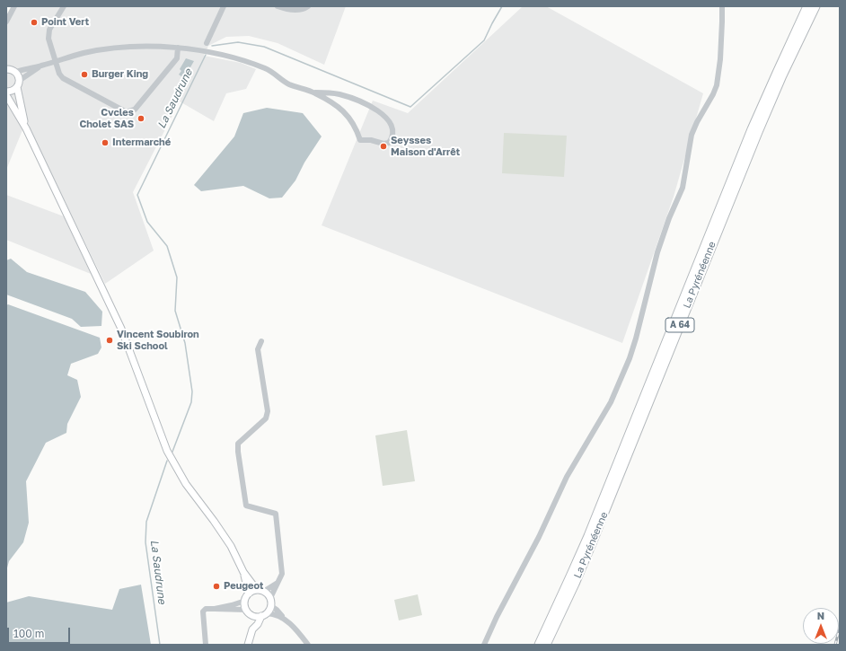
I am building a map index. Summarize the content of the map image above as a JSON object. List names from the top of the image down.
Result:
{
  "streets": {
    "highway": ["La Pyrénéenne", "A 64"]
  },
  "water": ["La Saudrune"],
  "places": [
    "Point Vert",
    "Burger King",
    "Cvcles Cholet SAS",
    "Intermarché",
    "Seysses Maison d'Arrêt",
    "Vincent Soubiron Ski School",
    "Peugeot"
  ],
  "scale_bar": "100 m",
  "north": "top"
}
